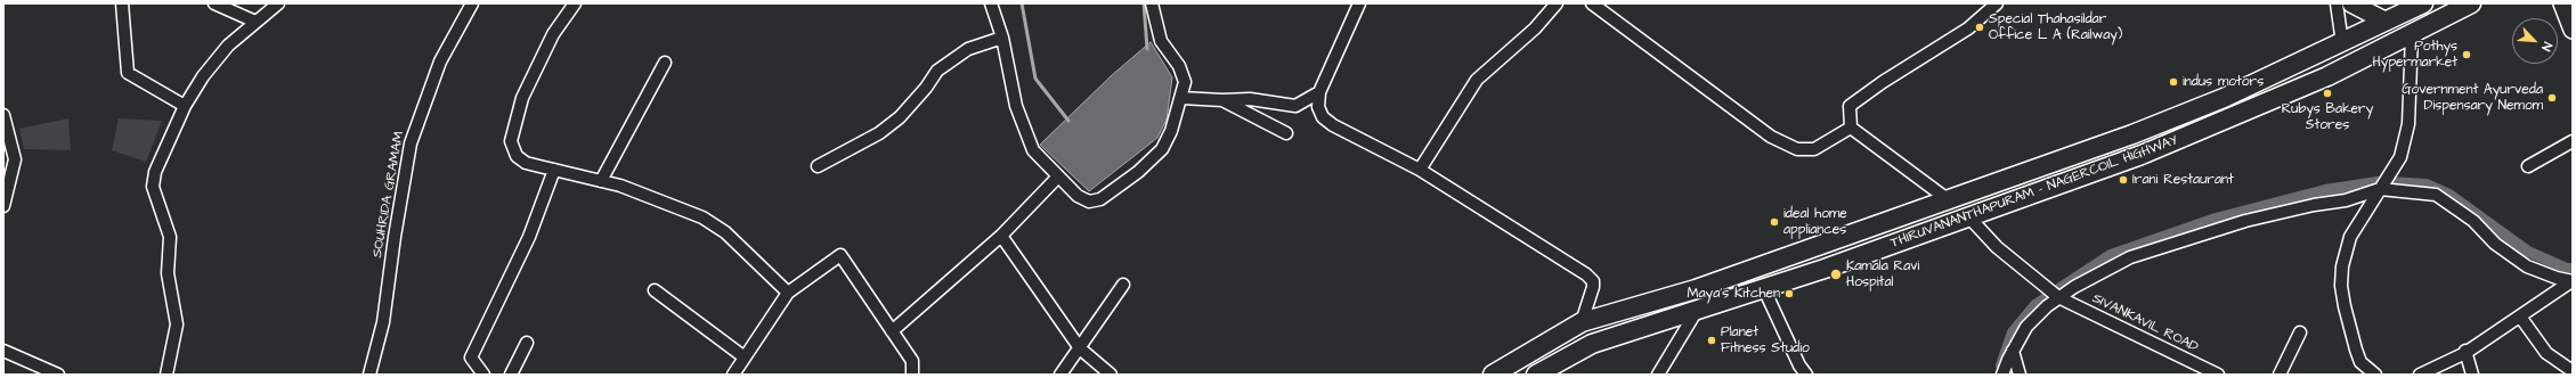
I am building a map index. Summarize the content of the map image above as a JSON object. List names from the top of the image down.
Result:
{
  "streets": {
    "main road": ["THIRUVANANTHAPURAM - NAGERCOIL HIGHWAY"],
    "street": ["SOUHRIDA GRAMAM", "SIVANKAVIL ROAD"]
  },
  "crossings": [
    ["THIRUVANANTHAPURAM - NAGERCOIL HIGHWAY", "SIVANKAVIL ROAD"]
  ],
  "places": [
    "Special Thahasildar Office L A (Railway)",
    "Pothys Hypermarket",
    "indus motors",
    "Rubys Bakery Stores",
    "Government Ayurveda Dispensary Nemom",
    "Irani Restaurant",
    "ideal home appliances",
    "Kamala Ravi Hospital",
    "Maya's Kitchen",
    "Planet Fitness Studio"
  ],
  "north": "bottom right"
}
